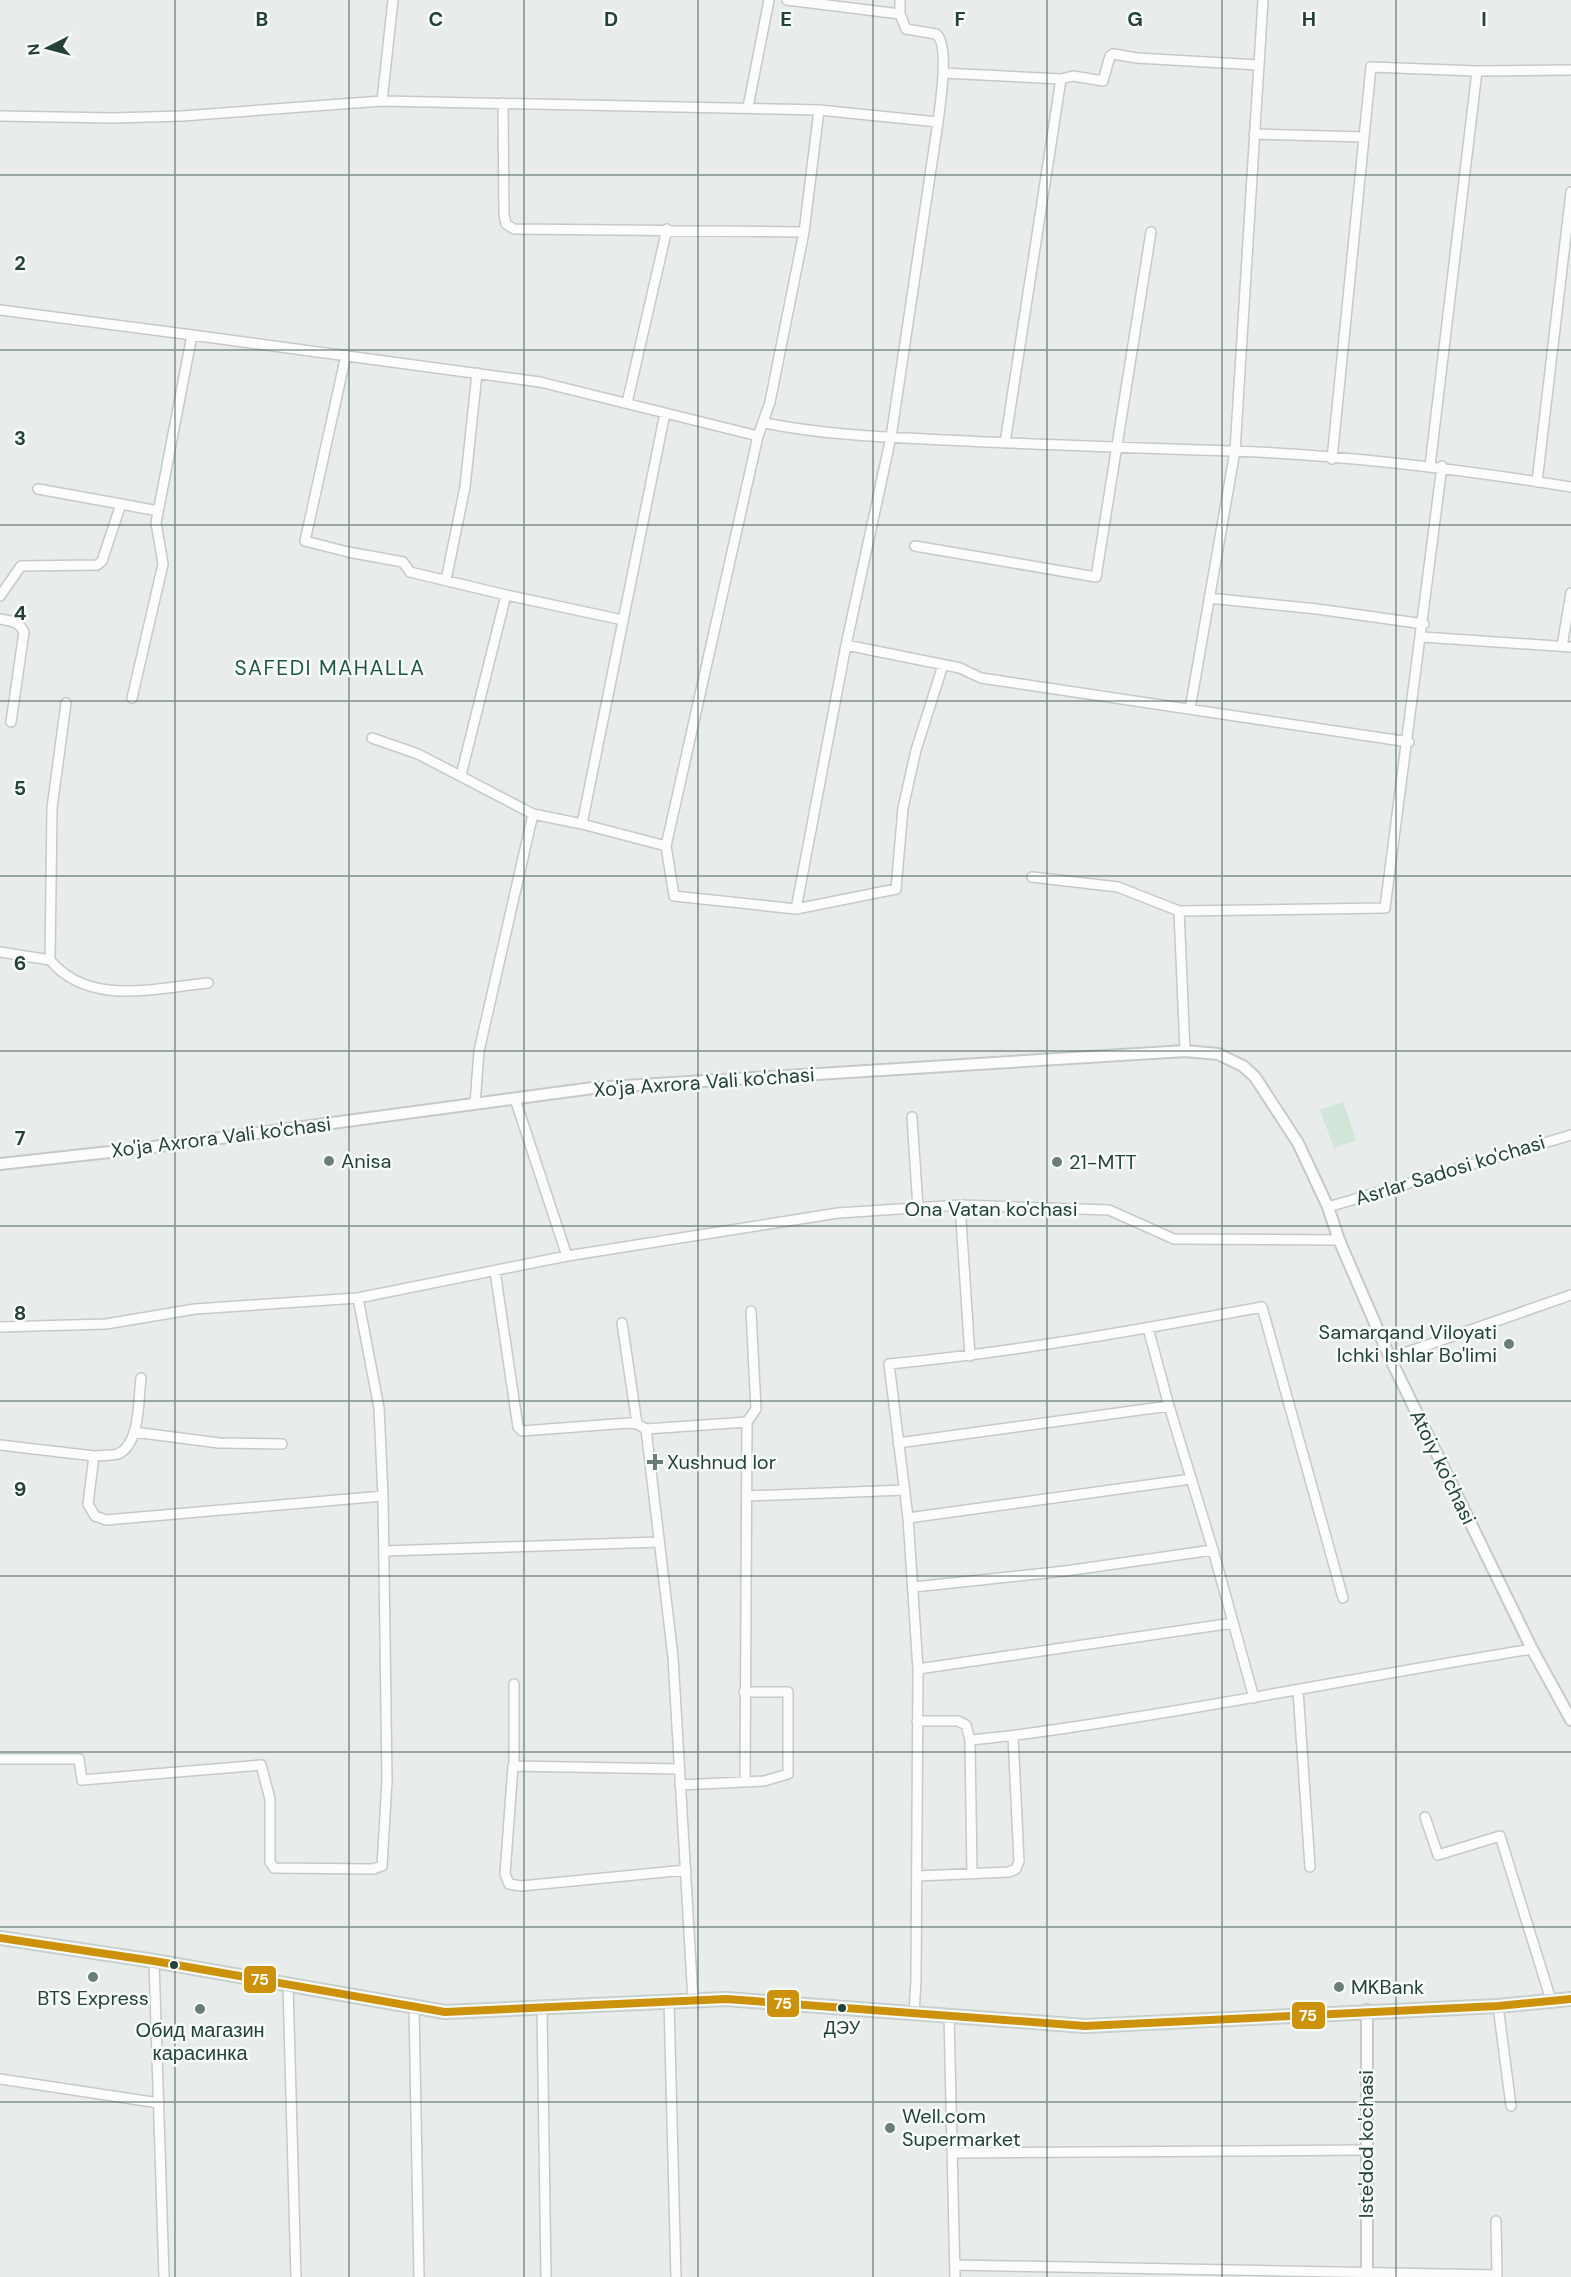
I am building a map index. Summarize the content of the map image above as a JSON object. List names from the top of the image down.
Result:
{
  "streets": {
    "street": [
      "Xo'ja Axrora Vali ko'chasi",
      "Asrlar Sadosi ko'chasi",
      "Ona Vatan ko'chasi",
      "Atoiy ko'chasi",
      "Iste'dod ko'chasi"
    ]
  },
  "crossings": [
    ["Xo'ja Axrora Vali ko'chasi", "Asrlar Sadosi ko'chasi"],
    ["Xo'ja Axrora Vali ko'chasi", "Atoiy ko'chasi"],
    ["Asrlar Sadosi ko'chasi", "Atoiy ko'chasi"],
    ["Ona Vatan ko'chasi", "Atoiy ko'chasi"]
  ],
  "districts": ["SAFEDI MAHALLA"],
  "places": {
    "other": [
      "Anisa",
      "21-MTT",
      "Samarqand Viloyati Ichki Ishlar Bo'limi",
      "BTS Express",
      "MKBank",
      "ДЭУ",
      "Обид магазин карасинка",
      "Well.com Supermarket"
    ],
    "health": ["Xushnud lor"]
  },
  "lines": ["transit line 75"],
  "north": "left",
  "grid": {
    "columns": [
      "B",
      "C",
      "D",
      "E",
      "F",
      "G",
      "H",
      "I"
    ],
    "rows": [
      "2",
      "3",
      "4",
      "5",
      "6",
      "7",
      "8",
      "9"
    ]
  }
}
